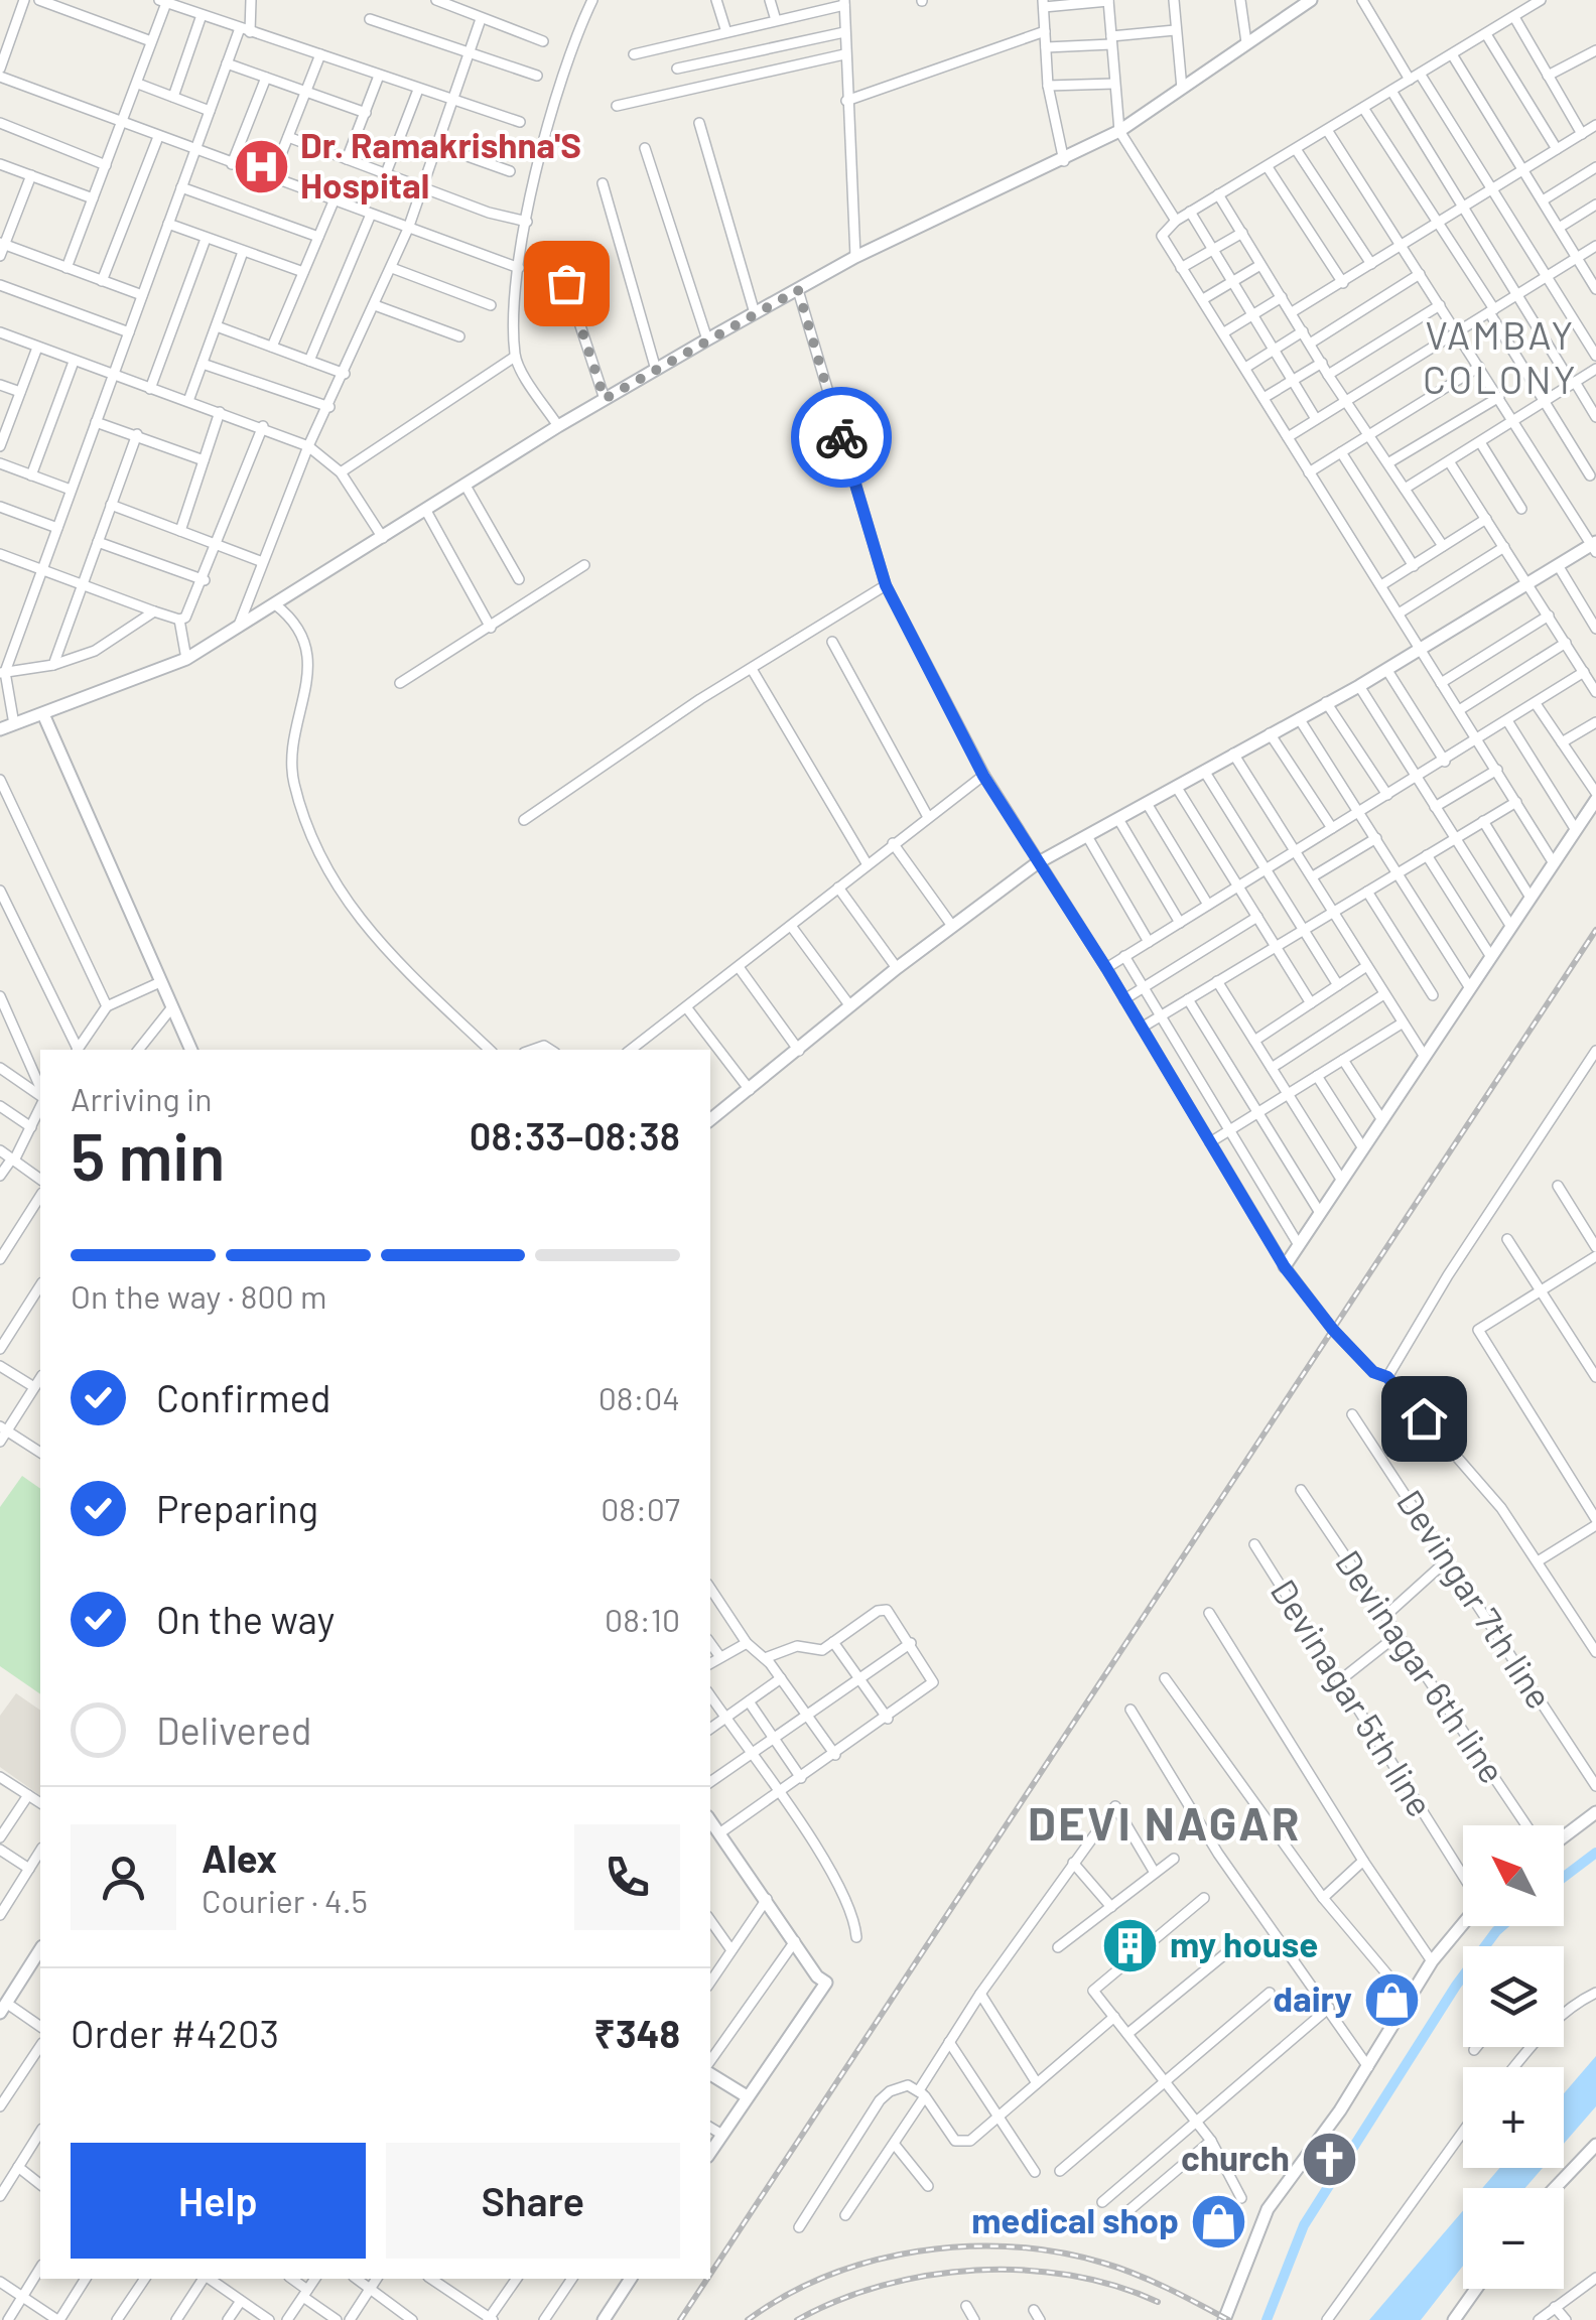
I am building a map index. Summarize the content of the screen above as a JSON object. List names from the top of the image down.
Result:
{
  "streets": {
    "street": ["Devingar 7th line", "Devinagar 6th line", "Devinagar 5th line"]
  },
  "districts": ["VAMBAY COLONY", "DEVI NAGAR"],
  "places": {
    "hospital": ["Dr. Ramakrishna'S Hospital"],
    "building": ["my house"],
    "shop": ["dairy", "medical shop"],
    "church": ["church"]
  },
  "north": "top left",
  "page": {
    "heading": ["5 min", "Arriving in", "08:33–08:38"],
    "panel": [
      "Alex",
      "Courier · 4.5",
      "Order #4203",
      "₹348"
    ],
    "bar": "On the way · 800 m",
    "list": [
      ["Confirmed", "08:04"],
      ["Preparing", "08:07"],
      ["On the way", "08:10"],
      "Delivered"
    ],
    "map_buttons": ["+", "−"],
    "buttons": ["Help", "Share"]
  }
}
